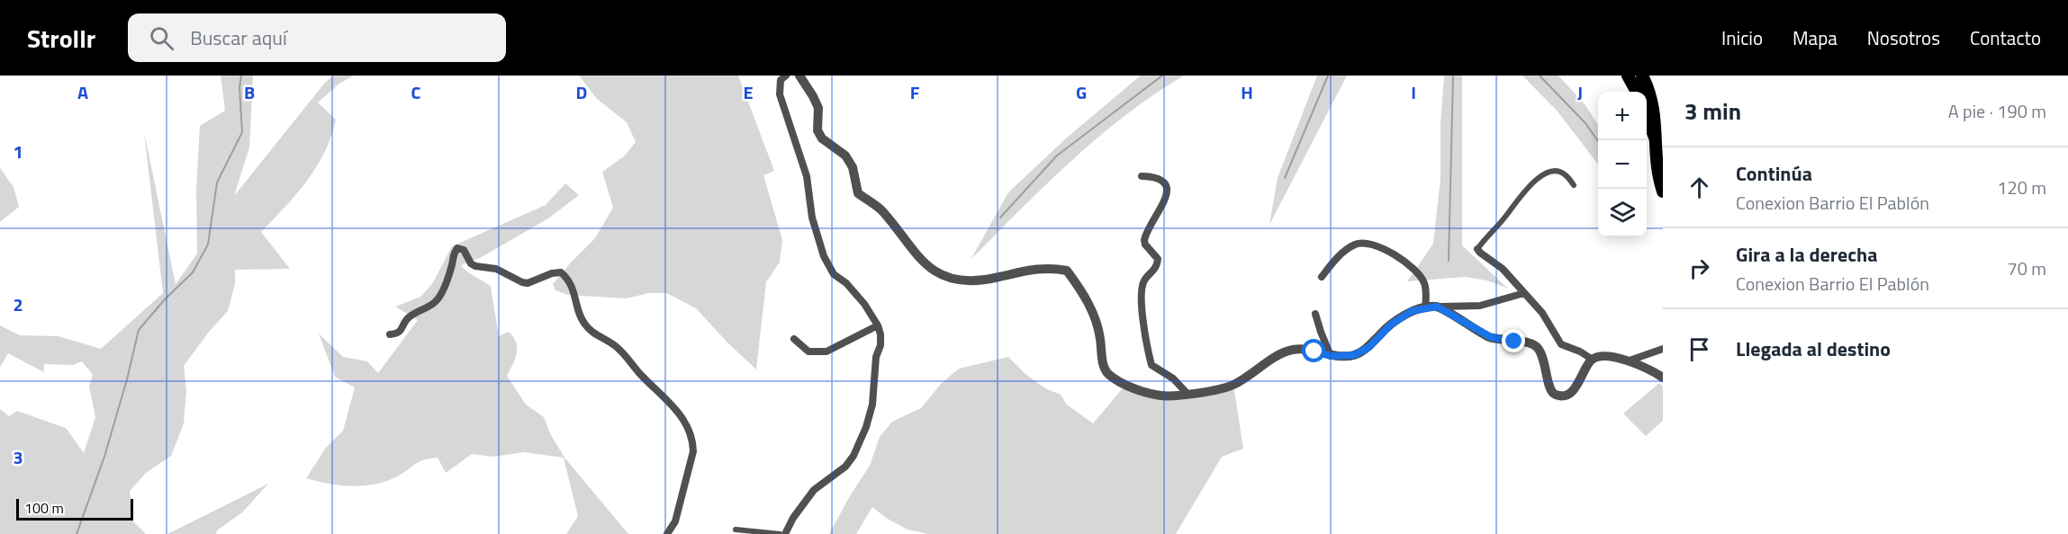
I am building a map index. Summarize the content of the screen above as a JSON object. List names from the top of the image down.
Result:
{
  "scale_bar": "100 m",
  "page": {
    "header": "Strollr",
    "search": "Buscar aquí",
    "nav": [
      "Inicio",
      "Mapa",
      "Nosotros",
      "Contacto"
    ],
    "heading": ["3 min", "A pie · 190 m"],
    "map_buttons": ["+", "−"],
    "list": [
      ["Continúa", "Conexion Barrio El Pablón", "120 m"],
      ["Gira a la derecha", "Conexion Barrio El Pablón", "70 m"],
      "Llegada al destino"
    ],
    "scale": "100 m"
  },
  "grid": {
    "columns": [
      "A",
      "B",
      "C",
      "D",
      "E",
      "F",
      "G",
      "H",
      "I",
      "J"
    ],
    "rows": ["1", "2", "3"]
  }
}
